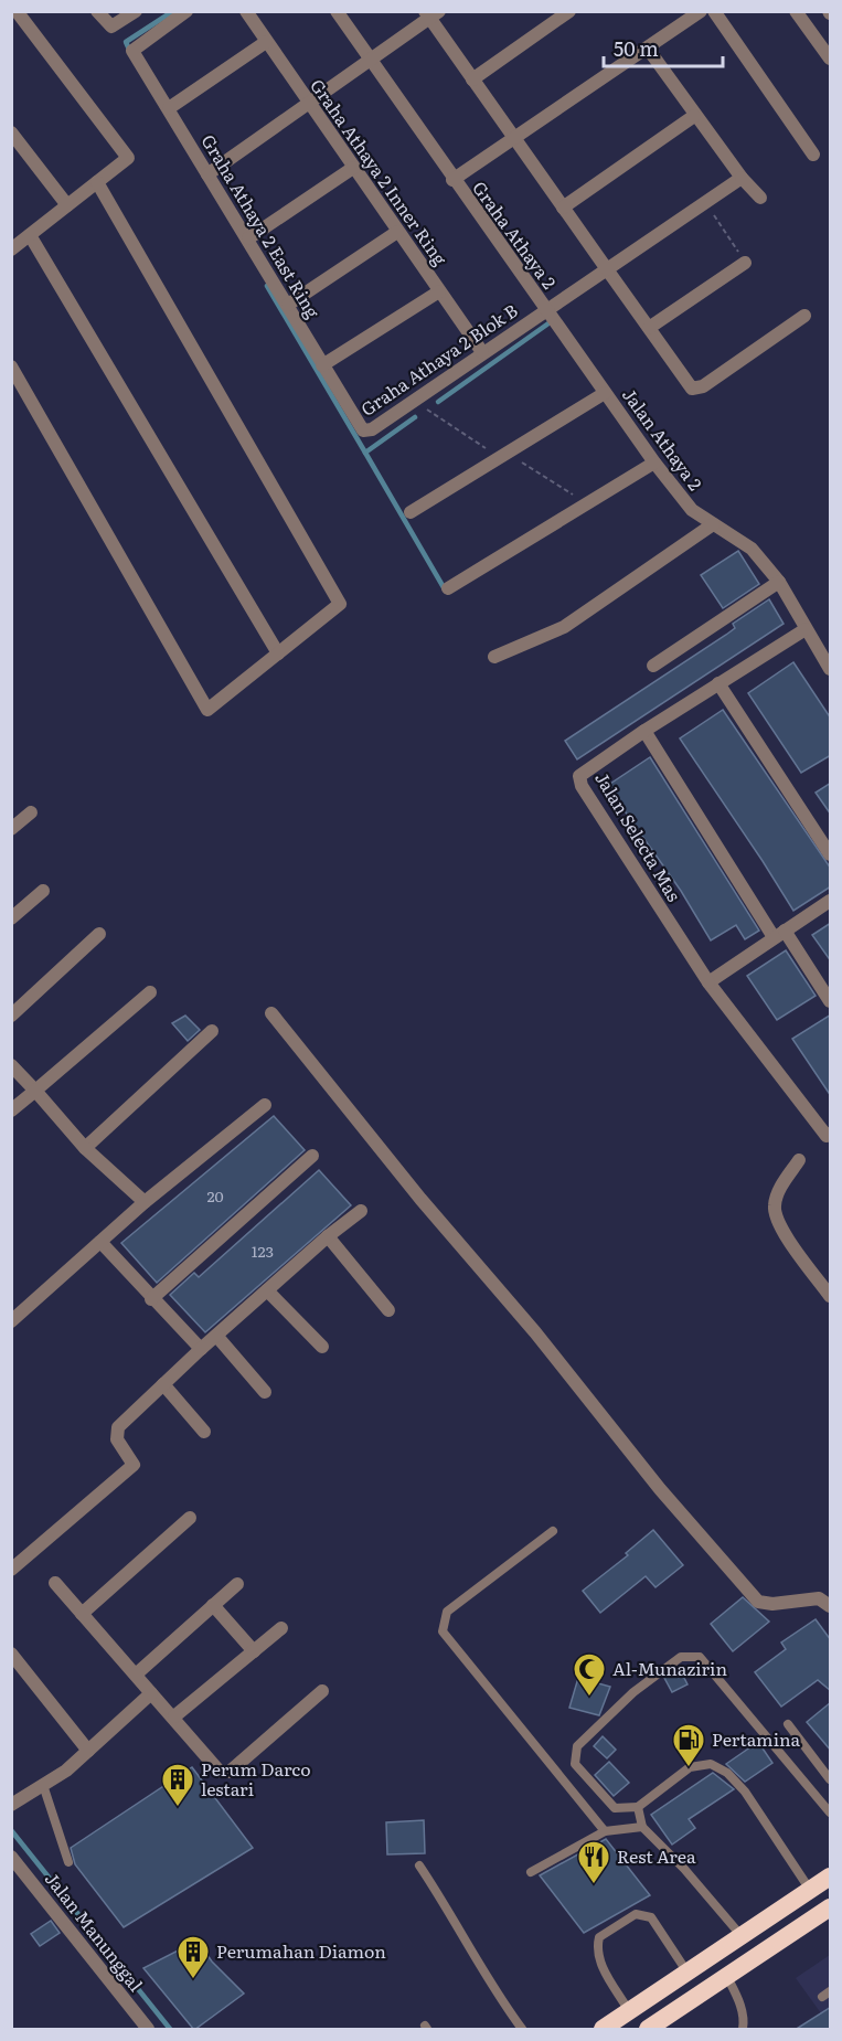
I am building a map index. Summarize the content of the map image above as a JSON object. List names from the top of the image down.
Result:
{
  "streets": {
    "street": [
      "Graha Athaya 2 Inner Ring",
      "Graha Athaya 2 East Ring",
      "Graha Athaya 2",
      "Graha Athaya 2 Blok B",
      "Jalan Athaya 2",
      "Jalan Selecta Mas",
      "Jalan Manunggal"
    ]
  },
  "crossings": [
    ["Graha Athaya 2 Inner Ring", "Graha Athaya 2 Blok B"],
    ["Graha Athaya 2 East Ring", "Graha Athaya 2 Blok B"],
    ["Graha Athaya 2", "Graha Athaya 2 Blok B"],
    ["Graha Athaya 2", "Jalan Athaya 2"],
    ["Graha Athaya 2 Blok B", "Jalan Athaya 2"],
    ["Jalan Athaya 2", "Jalan Selecta Mas"]
  ],
  "places": {
    "mosque": ["Al-Munazirin"],
    "fuel station": ["Pertamina"],
    "building": ["Perum Darco lestari", "Perumahan Diamon"],
    "restaurant": ["Rest Area"]
  },
  "house_numbers": ["20", "123"],
  "scale_bar": "50 m"
}
